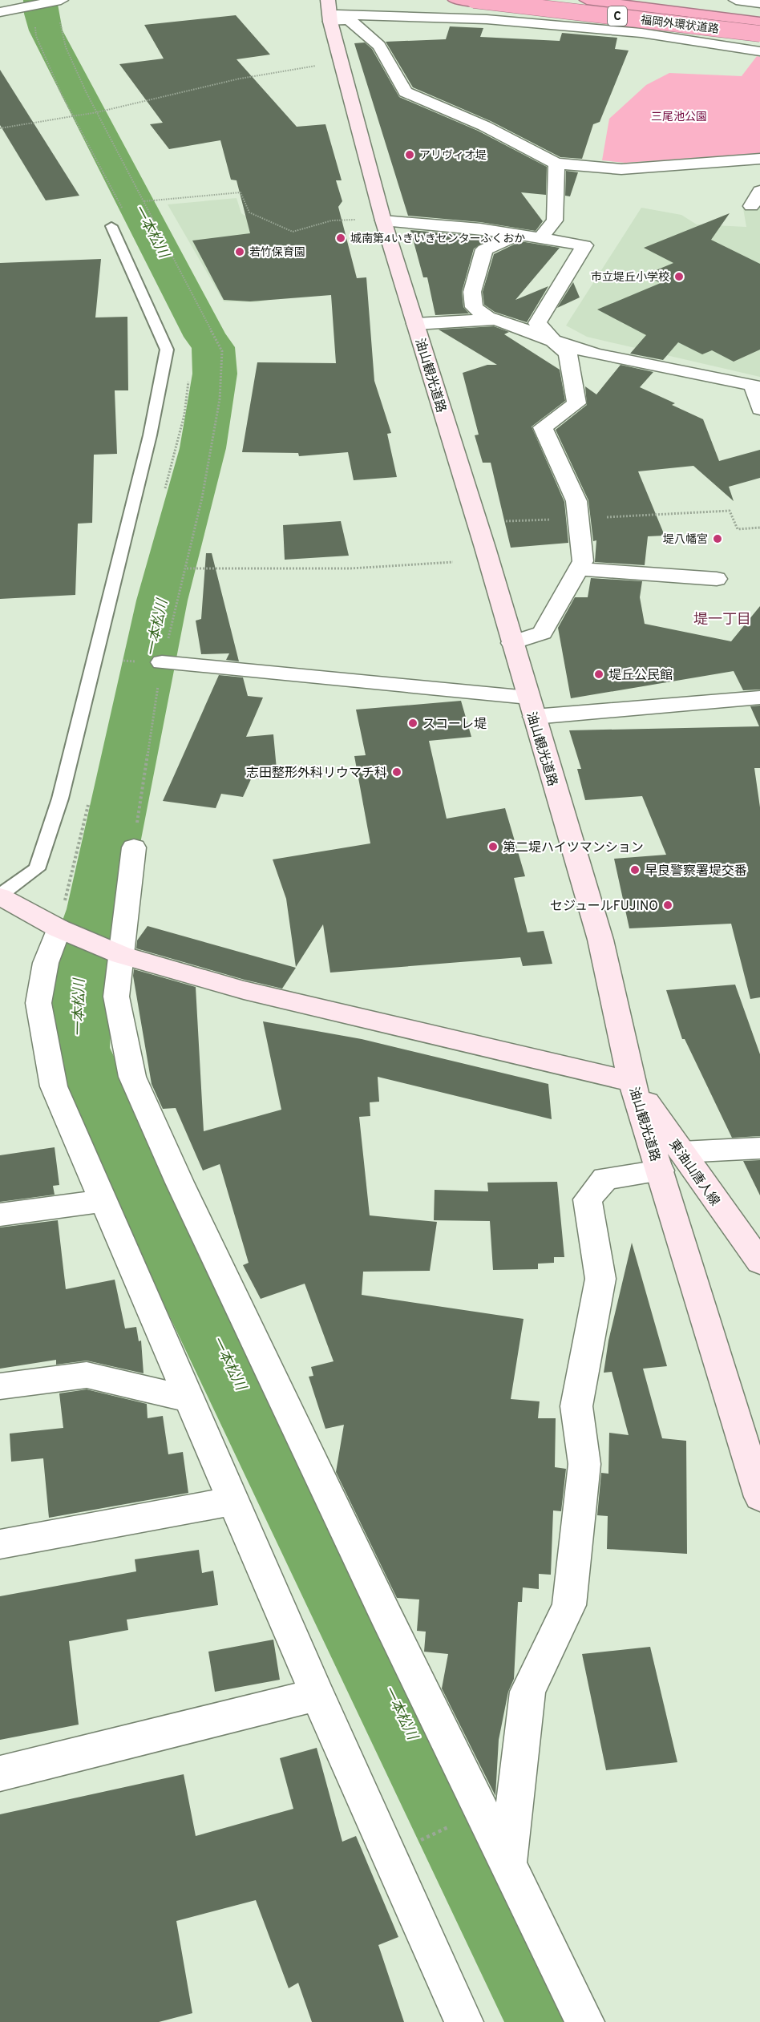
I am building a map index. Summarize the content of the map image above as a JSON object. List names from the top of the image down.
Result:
{
  "streets": {
    "highway": ["C", "福岡外環状道路"],
    "main road": ["油山観光道路", "東油山唐人線"]
  },
  "crossings": [
    ["C", "福岡外環状道路"],
    ["油山観光道路", "東油山唐人線"]
  ],
  "districts": ["堤一丁目"],
  "water": ["一本松川"],
  "parks": ["三尾池公園"],
  "places": [
    "アリヴィオ堤",
    "城南第4いきいきセンターふくおか",
    "若竹保育園",
    "市立堤丘小学校",
    "堤八幡宮",
    "堤丘公民館",
    "スコーレ堤",
    "志田整形外科リウマチ科",
    "第二堤ハイツマンション",
    "早良警察署堤交番",
    "セジュールFUJINO"
  ]
}
